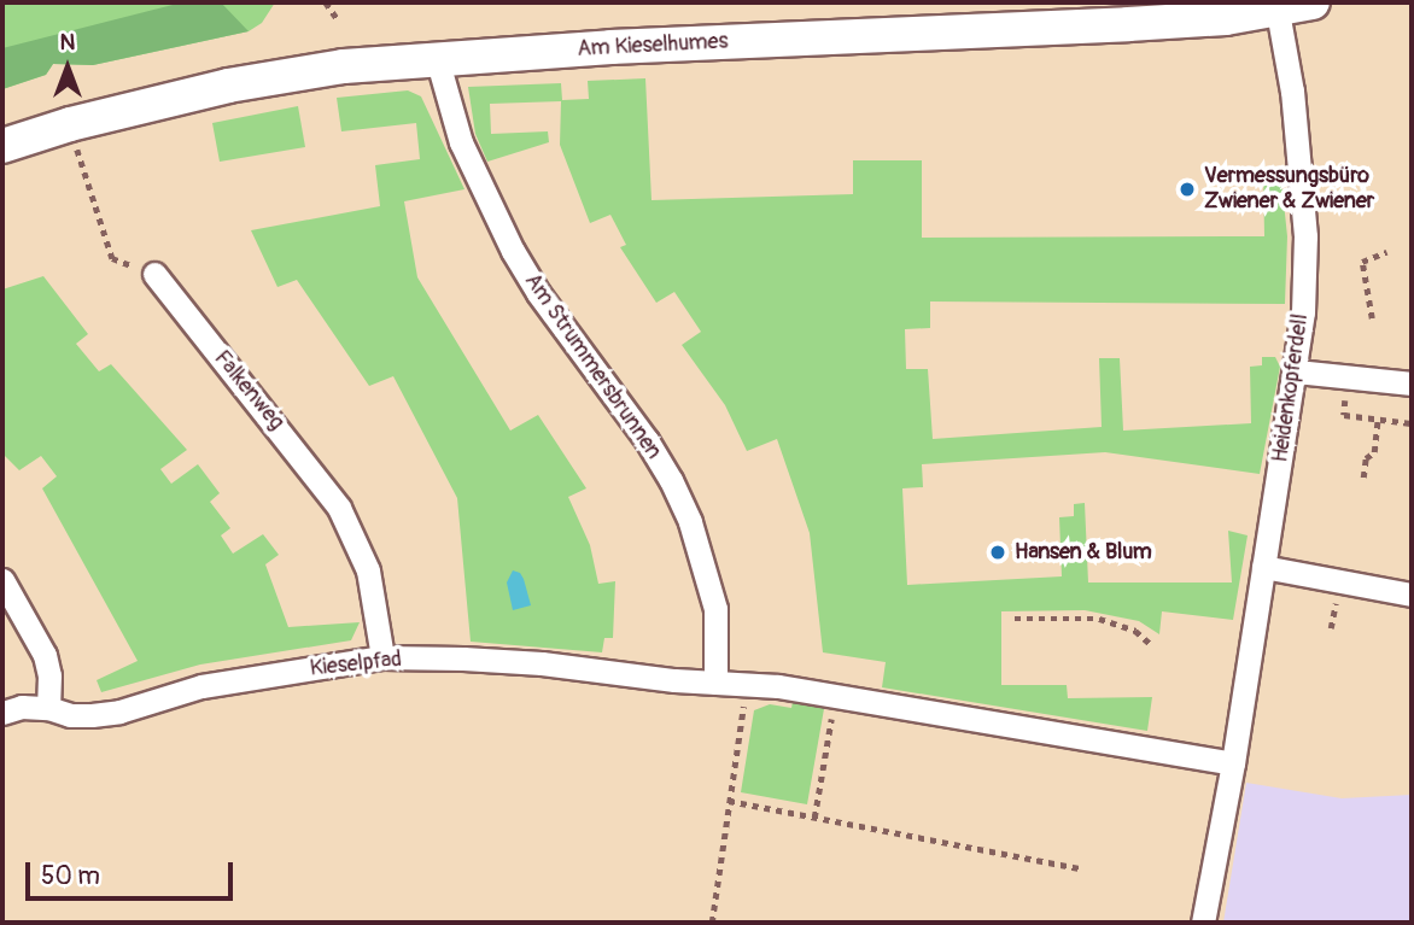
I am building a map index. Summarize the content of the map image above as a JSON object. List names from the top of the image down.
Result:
{
  "streets": {
    "street": [
      "Am Kieselhumes",
      "Am Strummersbrunnen",
      "Heidenkopferdell",
      "Falkenweg",
      "Kieselpfad"
    ]
  },
  "crossings": [
    ["Am Kieselhumes", "Am Strummersbrunnen"],
    ["Am Kieselhumes", "Heidenkopferdell"],
    ["Am Strummersbrunnen", "Kieselpfad"],
    ["Falkenweg", "Kieselpfad"]
  ],
  "places": ["Vermessungsbüro Zwiener & Zwiener", "Hansen & Blum"],
  "scale_bar": "50 m",
  "north": "top"
}
